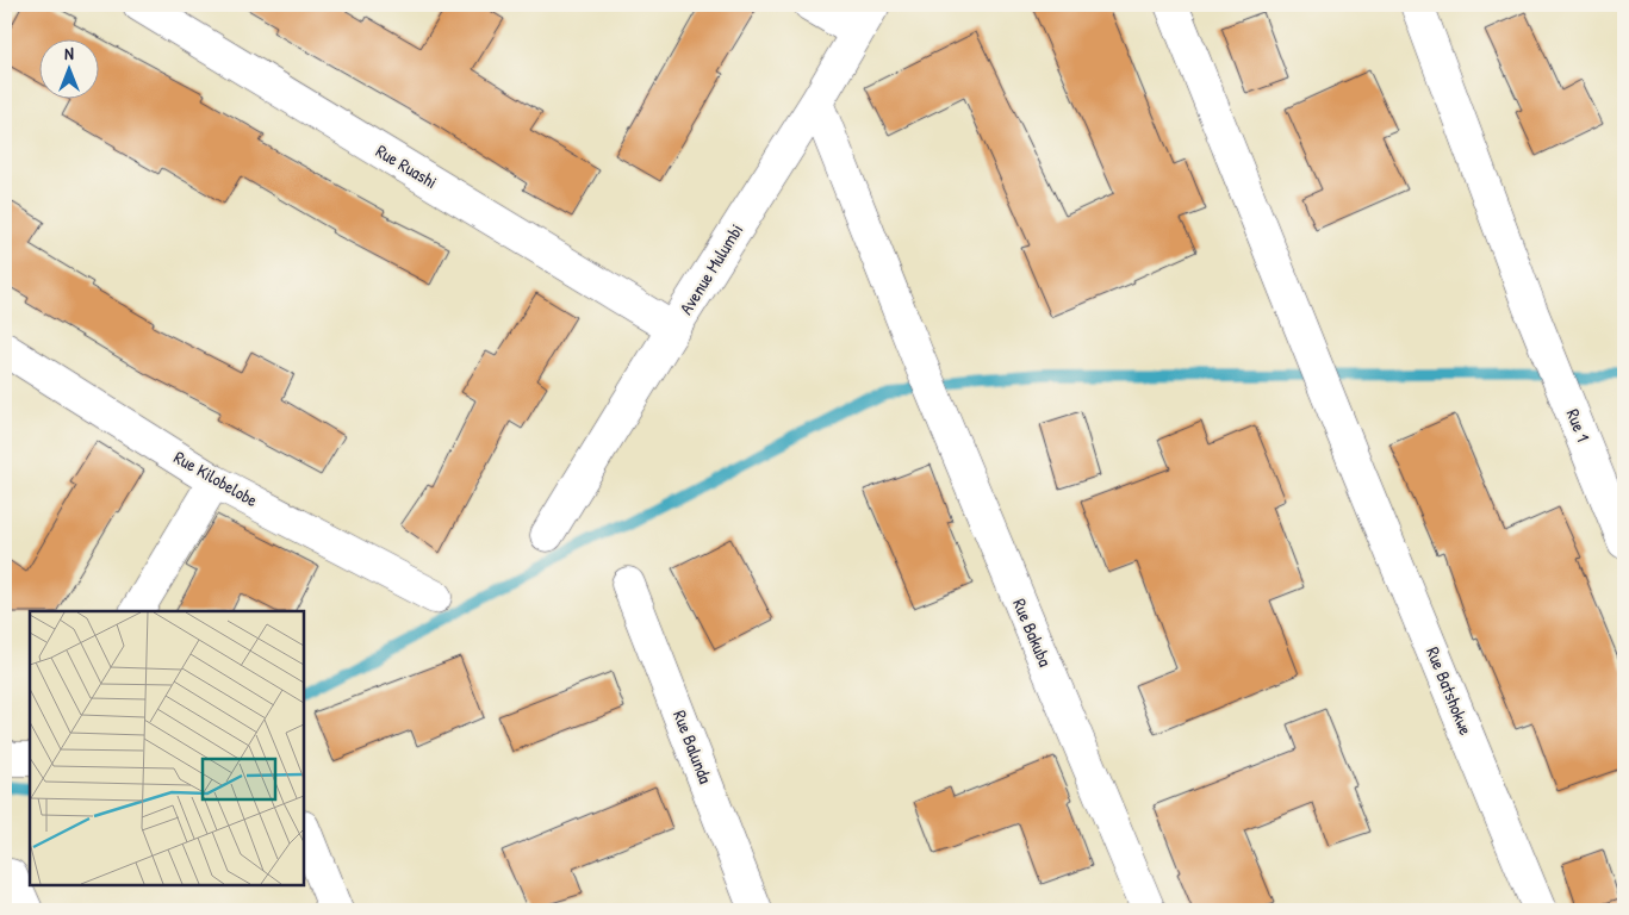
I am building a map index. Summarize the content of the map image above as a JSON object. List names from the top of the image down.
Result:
{
  "streets": {
    "street": [
      "Rue Ruashi",
      "Avenue Mulumbi",
      "Rue 1",
      "Rue Kilobelobe",
      "Rue Bakuba",
      "Rue Batshokwe",
      "Rue Balunda"
    ]
  },
  "crossings": [
    ["Rue Ruashi", "Avenue Mulumbi"],
    ["Avenue Mulumbi", "Rue Bakuba"]
  ],
  "north": "top"
}
